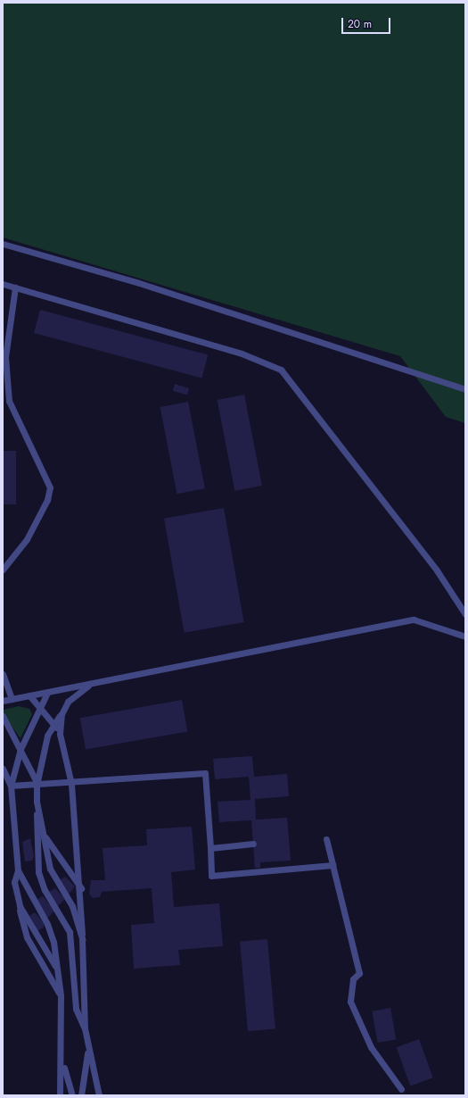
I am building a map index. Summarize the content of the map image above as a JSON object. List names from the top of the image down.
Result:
{
  "scale_bar": "20 m"
}
